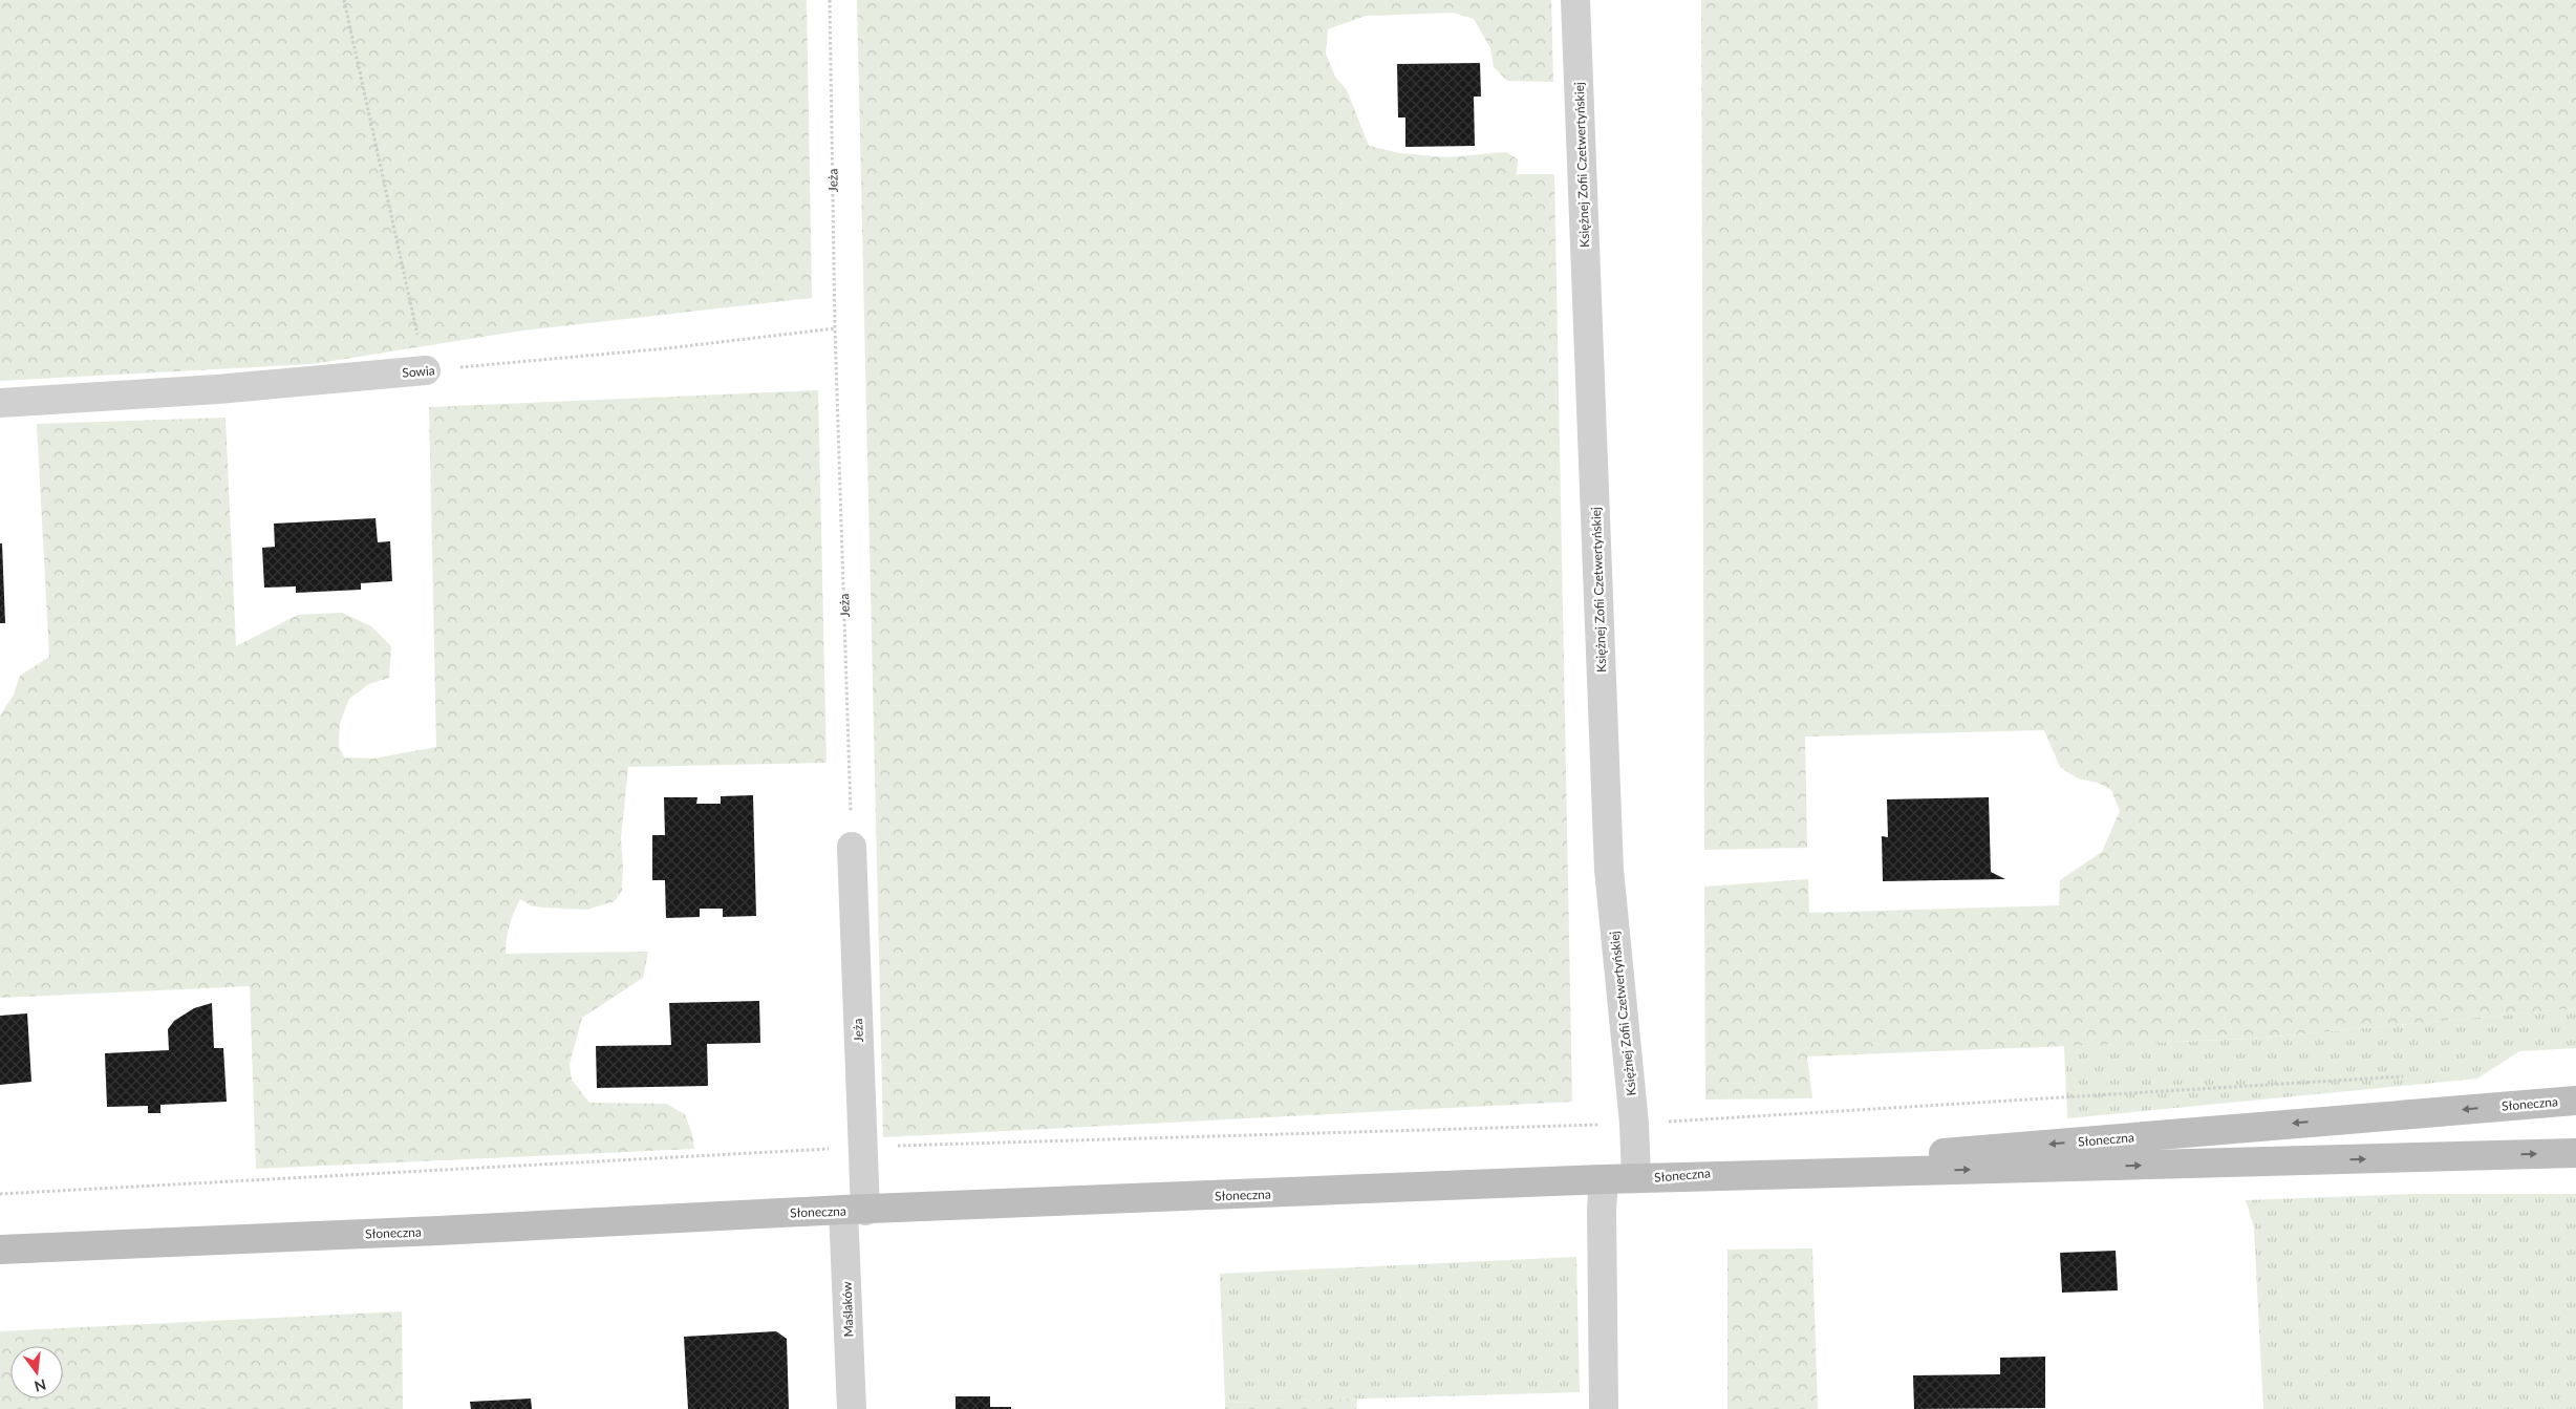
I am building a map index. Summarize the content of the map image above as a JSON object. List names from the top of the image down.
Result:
{
  "streets": {
    "main road": ["Słoneczna"],
    "street": [
      "Księżnej Zofii Czetwertyńskiej",
      "Jeża",
      "Sowia",
      "Maślaków"
    ]
  },
  "crossings": [
    ["Księżnej Zofii Czetwertyńskiej", "Słoneczna"],
    ["Jeża", "Sowia"],
    ["Jeża", "Słoneczna"],
    ["Jeża", "Maślaków"],
    ["Słoneczna", "Maślaków"]
  ],
  "north": "bottom"
}
